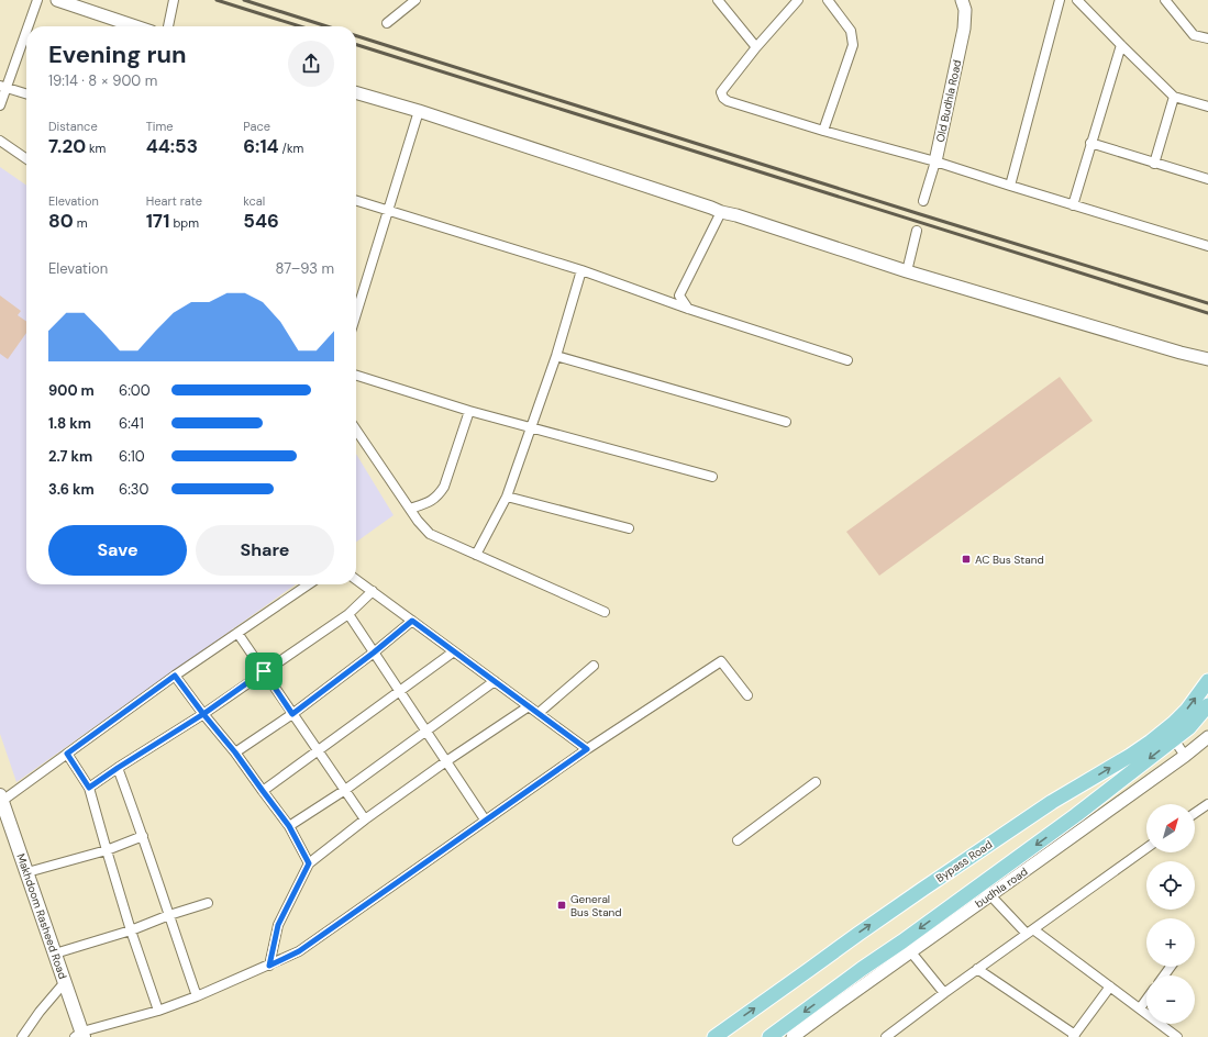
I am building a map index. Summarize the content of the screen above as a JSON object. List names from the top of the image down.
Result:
{
  "streets": {
    "main road": ["Bypass Road", "Makhdoom Rasheed Road"],
    "street": ["Old Budhla Road", "budhla road"]
  },
  "places": {
    "transit": ["AC Bus Stand", "General Bus Stand"]
  },
  "north": "top right",
  "page": {
    "heading": ["Evening run", "19:14 · 8 × 900 m"],
    "stats": [
      ["Distance", "7.20 km"],
      ["Time", "44:53"],
      ["Pace", "6:14 /km"],
      ["Elevation", "80 m"],
      ["Heart rate", "171 bpm"],
      ["kcal", "546"]
    ],
    "chart": ["Elevation", "87–93 m"],
    "list": [
      {
        "name": "900 m",
        "note": "6:00"
      },
      {
        "name": "1.8 km",
        "note": "6:41"
      },
      {
        "name": "2.7 km",
        "note": "6:10"
      },
      {
        "name": "3.6 km",
        "note": "6:30"
      }
    ],
    "buttons": ["Save", "Share"],
    "map_buttons": ["+", "−"]
  }
}
